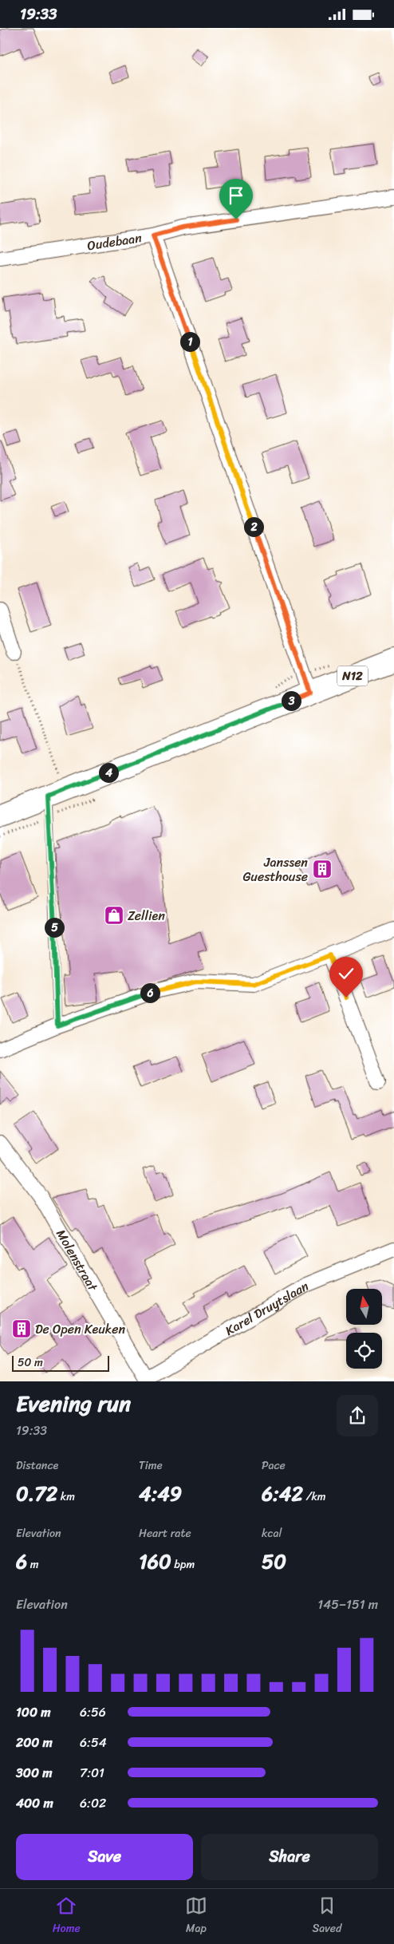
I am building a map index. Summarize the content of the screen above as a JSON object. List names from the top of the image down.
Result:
{
  "streets": {
    "main road": ["N12"],
    "street": ["Oudebaan", "Molenstraat", "Karel Druytslaan"]
  },
  "crossings": [
    ["Molenstraat", "Karel Druytslaan"]
  ],
  "places": {
    "building": ["Janssen Guesthouse", "De Open Keuken"],
    "shop": ["Zellien"]
  },
  "scale_bar": "50 m",
  "north": "top",
  "page": {
    "status": "19:33",
    "pins": [
      "1",
      "2",
      "3",
      "4",
      "5",
      "6"
    ],
    "scale": "50 m",
    "heading": ["Evening run", "19:33"],
    "stats": [
      ["Distance", "0.72 km"],
      ["Time", "4:49"],
      ["Pace", "6:42 /km"],
      ["Elevation", "6 m"],
      ["Heart rate", "160 bpm"],
      ["kcal", "50"]
    ],
    "chart": ["Elevation", "145–151 m"],
    "list": [
      {
        "name": "100 m",
        "note": "6:56"
      },
      {
        "name": "200 m",
        "note": "6:54"
      },
      {
        "name": "300 m",
        "note": "7:01"
      },
      {
        "name": "400 m",
        "note": "6:02"
      }
    ],
    "buttons": ["Save", "Share"],
    "tabs": ["Home", "Map", "Saved"]
  }
}
